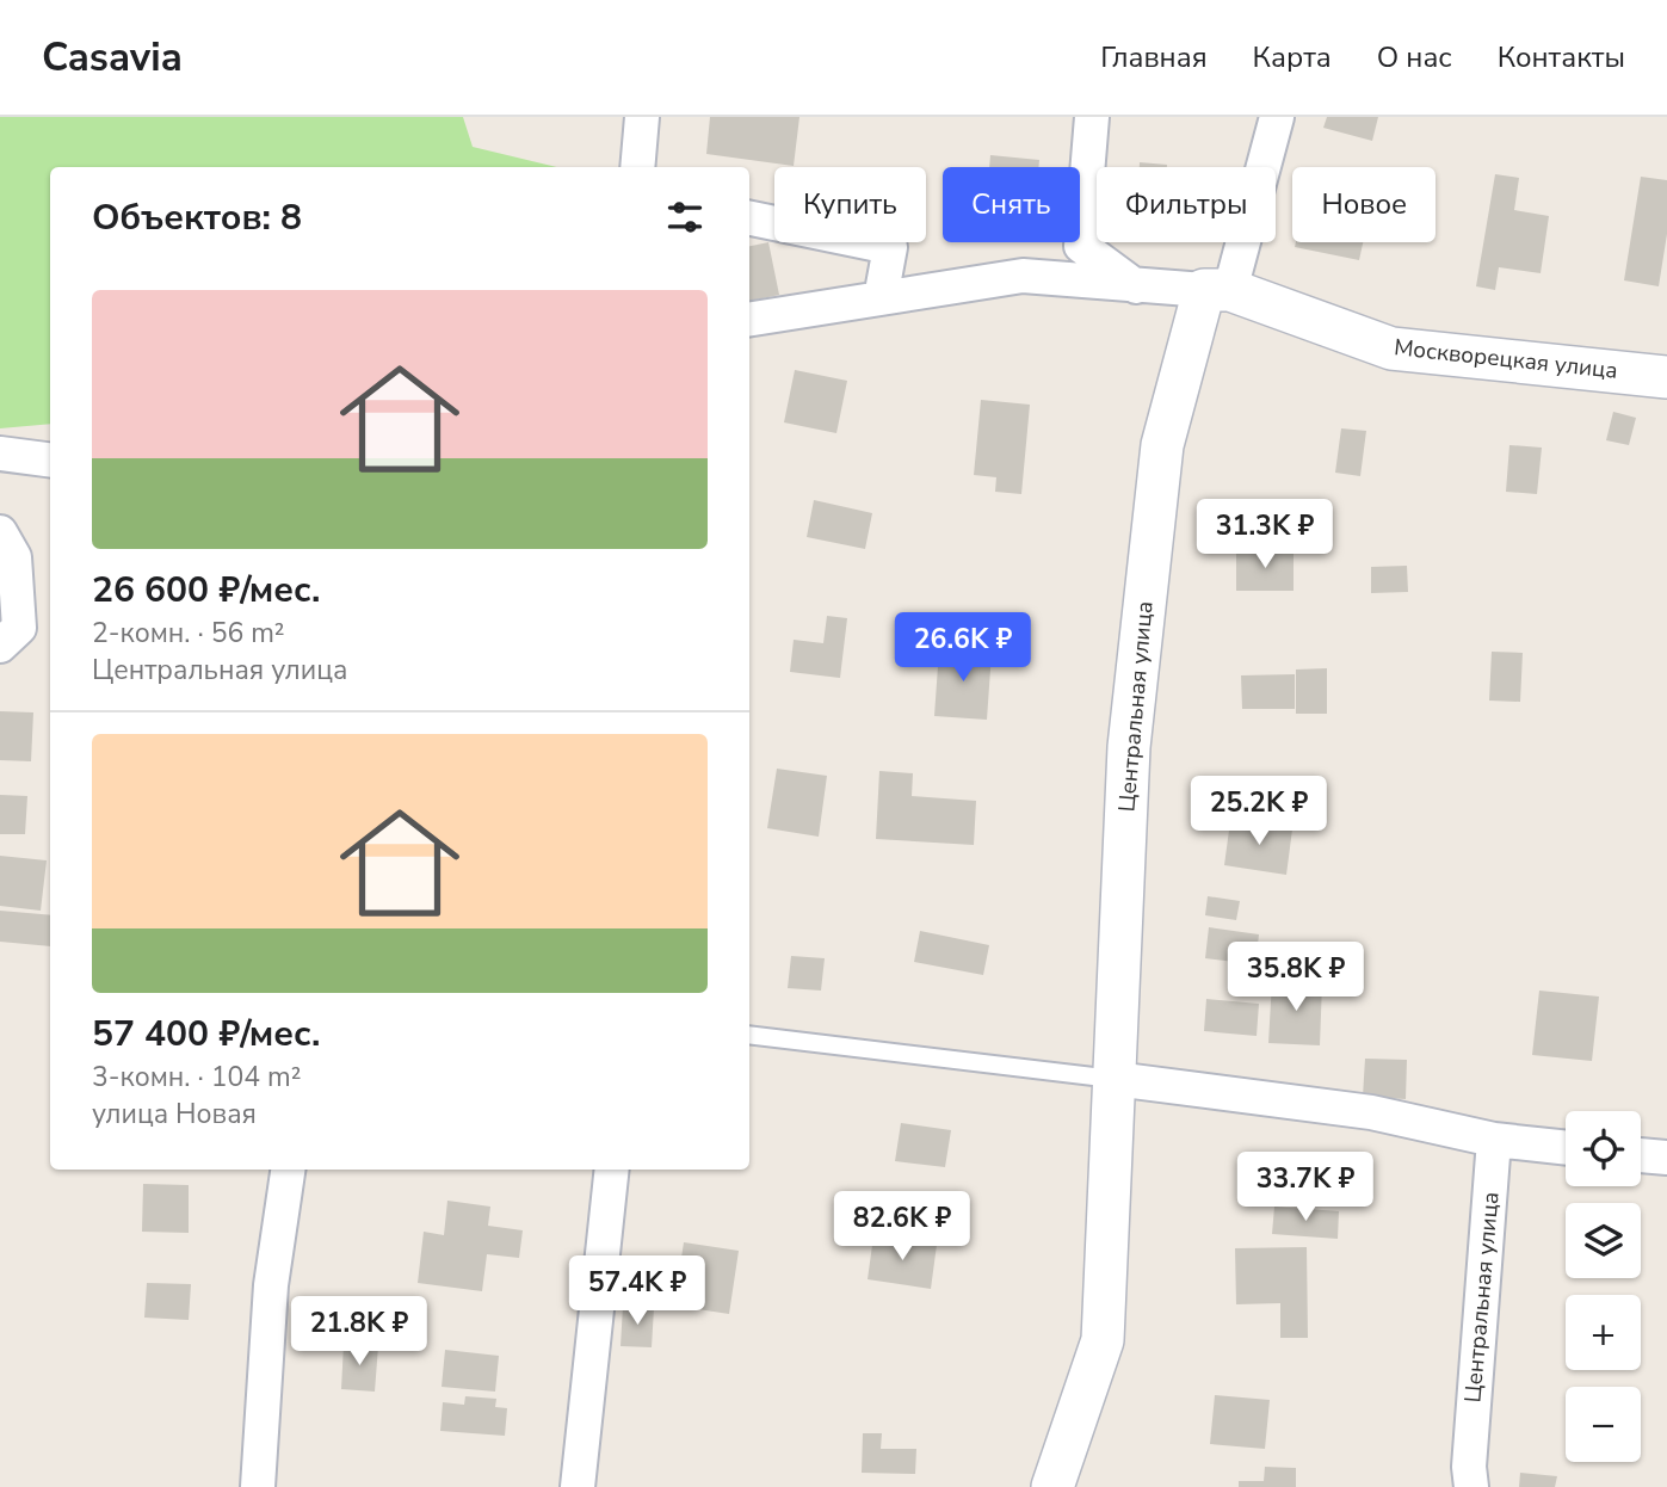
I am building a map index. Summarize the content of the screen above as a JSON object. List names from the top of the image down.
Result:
{
  "streets": {
    "street": ["Москворецкая улица", "Центральная улица"]
  },
  "crossings": [
    ["Москворецкая улица", "Центральная улица"]
  ],
  "page": {
    "header": "Casavia",
    "nav": [
      "Главная",
      "Карта",
      "О нас",
      "Контакты"
    ],
    "chip": [
      "Купить",
      "Снять",
      "Фильтры",
      "Новое"
    ],
    "heading": "Объектов: 8",
    "list": [
      {
        "name": "26 600 ₽/мес.",
        "note": "2-комн. · 56 m² · Центральная улица"
      },
      {
        "name": "57 400 ₽/мес.",
        "note": "3-комн. · 104 m² · улица Новая"
      }
    ],
    "price": [
      "31.3K ₽",
      "26.6K ₽",
      "25.2K ₽",
      "35.8K ₽",
      "33.7K ₽",
      "82.6K ₽",
      "57.4K ₽",
      "21.8K ₽"
    ],
    "map_buttons": ["+", "−"]
  }
}
